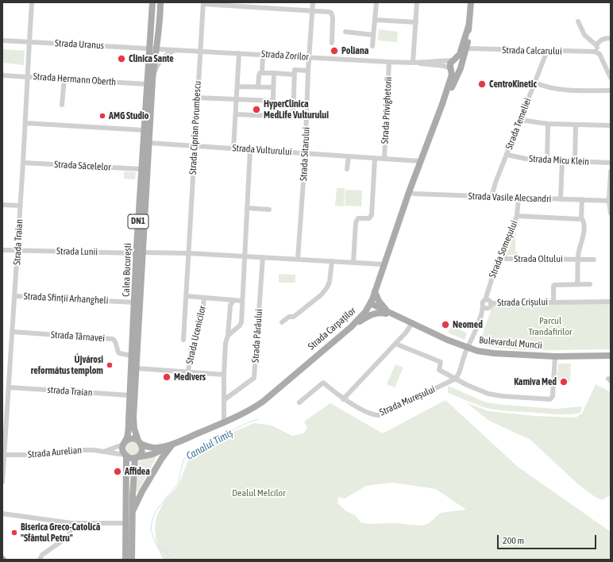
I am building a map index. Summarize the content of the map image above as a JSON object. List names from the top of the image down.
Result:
{
  "streets": {
    "main road": [
      "DN1",
      "Calea București",
      "Strada Carpaților",
      "Bulevardul Muncii"
    ],
    "street": [
      "Strada Uranus",
      "Strada Calcarului",
      "Strada Zorilor",
      "Strada Hermann Oberth",
      "Strada Privighetorii",
      "Strada Temeliei",
      "Strada Ciprian Porumbescu",
      "Strada Vulturului",
      "Strada Sitarului",
      "Strada Micu Klein",
      "Strada Săcelelor",
      "Strada Vasile Alecsandri",
      "Strada Traian",
      "Strada Someșului",
      "Strada Lunii",
      "Strada Oltului",
      "Strada Sfinții Arhangheli",
      "Strada Crișului",
      "Strada Ucenicilor",
      "Strada Pârâului",
      "Strada Târnavei",
      "strada Traian",
      "Strada Mureșului",
      "Strada Aurelian"
    ]
  },
  "crossings": [
    ["Strada Uranus", "Strada Zorilor"],
    ["Strada Uranus", "Strada Traian"],
    ["Strada Uranus", "Calea București"],
    ["Strada Calcarului", "Strada Temeliei"],
    ["Strada Calcarului", "Strada Carpaților"],
    ["Strada Zorilor", "Strada Privighetorii"],
    ["Strada Zorilor", "Strada Ciprian Porumbescu"],
    ["Strada Zorilor", "Strada Sitarului"],
    ["Strada Zorilor", "Calea București"],
    ["Strada Zorilor", "Strada Carpaților"],
    ["Strada Hermann Oberth", "Strada Traian"],
    ["Strada Hermann Oberth", "Calea București"],
    ["Strada Privighetorii", "Strada Vulturului"],
    ["Strada Temeliei", "Strada Micu Klein"],
    ["Strada Temeliei", "Strada Vasile Alecsandri"],
    ["Strada Ciprian Porumbescu", "Strada Vulturului"],
    ["Strada Vulturului", "Strada Sitarului"],
    ["Strada Vulturului", "Calea București"],
    ["Strada Vulturului", "Strada Carpaților"],
    ["Strada Săcelelor", "Strada Traian"],
    ["Strada Săcelelor", "Calea București"],
    ["Strada Vasile Alecsandri", "Strada Someșului"],
    ["Strada Vasile Alecsandri", "Strada Carpaților"],
    ["DN1", "Calea București"],
    ["DN1", "Strada Carpaților"],
    ["DN1", "Strada Aurelian"],
    ["Strada Traian", "Strada Lunii"],
    ["Strada Traian", "Strada Sfinții Arhangheli"],
    ["Strada Traian", "Strada Târnavei"],
    ["Strada Traian", "strada Traian"],
    ["Strada Traian", "Strada Aurelian"],
    ["Strada Someșului", "Strada Oltului"],
    ["Strada Someșului", "Strada Crișului"],
    ["Strada Someșului", "Bulevardul Muncii"],
    ["Strada Lunii", "Calea București"],
    ["Calea București", "Strada Sfinții Arhangheli"],
    ["Calea București", "Strada Carpaților"],
    ["Calea București", "Strada Târnavei"],
    ["Calea București", "strada Traian"],
    ["Calea București", "Strada Aurelian"],
    ["Strada Carpaților", "Bulevardul Muncii"],
    ["Strada Carpaților", "Strada Aurelian"]
  ],
  "water": ["Canalul Timiș"],
  "parks": ["Parcul Trandafirilor", "Dealul Melcilor"],
  "places": [
    "Poliana",
    "Clinica Sante",
    "CentroKinetic",
    "HyperClinica MedLife Vulturului",
    "AMG Studio",
    "Neomed",
    "Újvárosi református templom",
    "Medivers",
    "Kamiva Med",
    "Affidea",
    "Biserica Greco-Catolică \"Sfântul Petru\""
  ],
  "scale_bar": "200 m"
}
